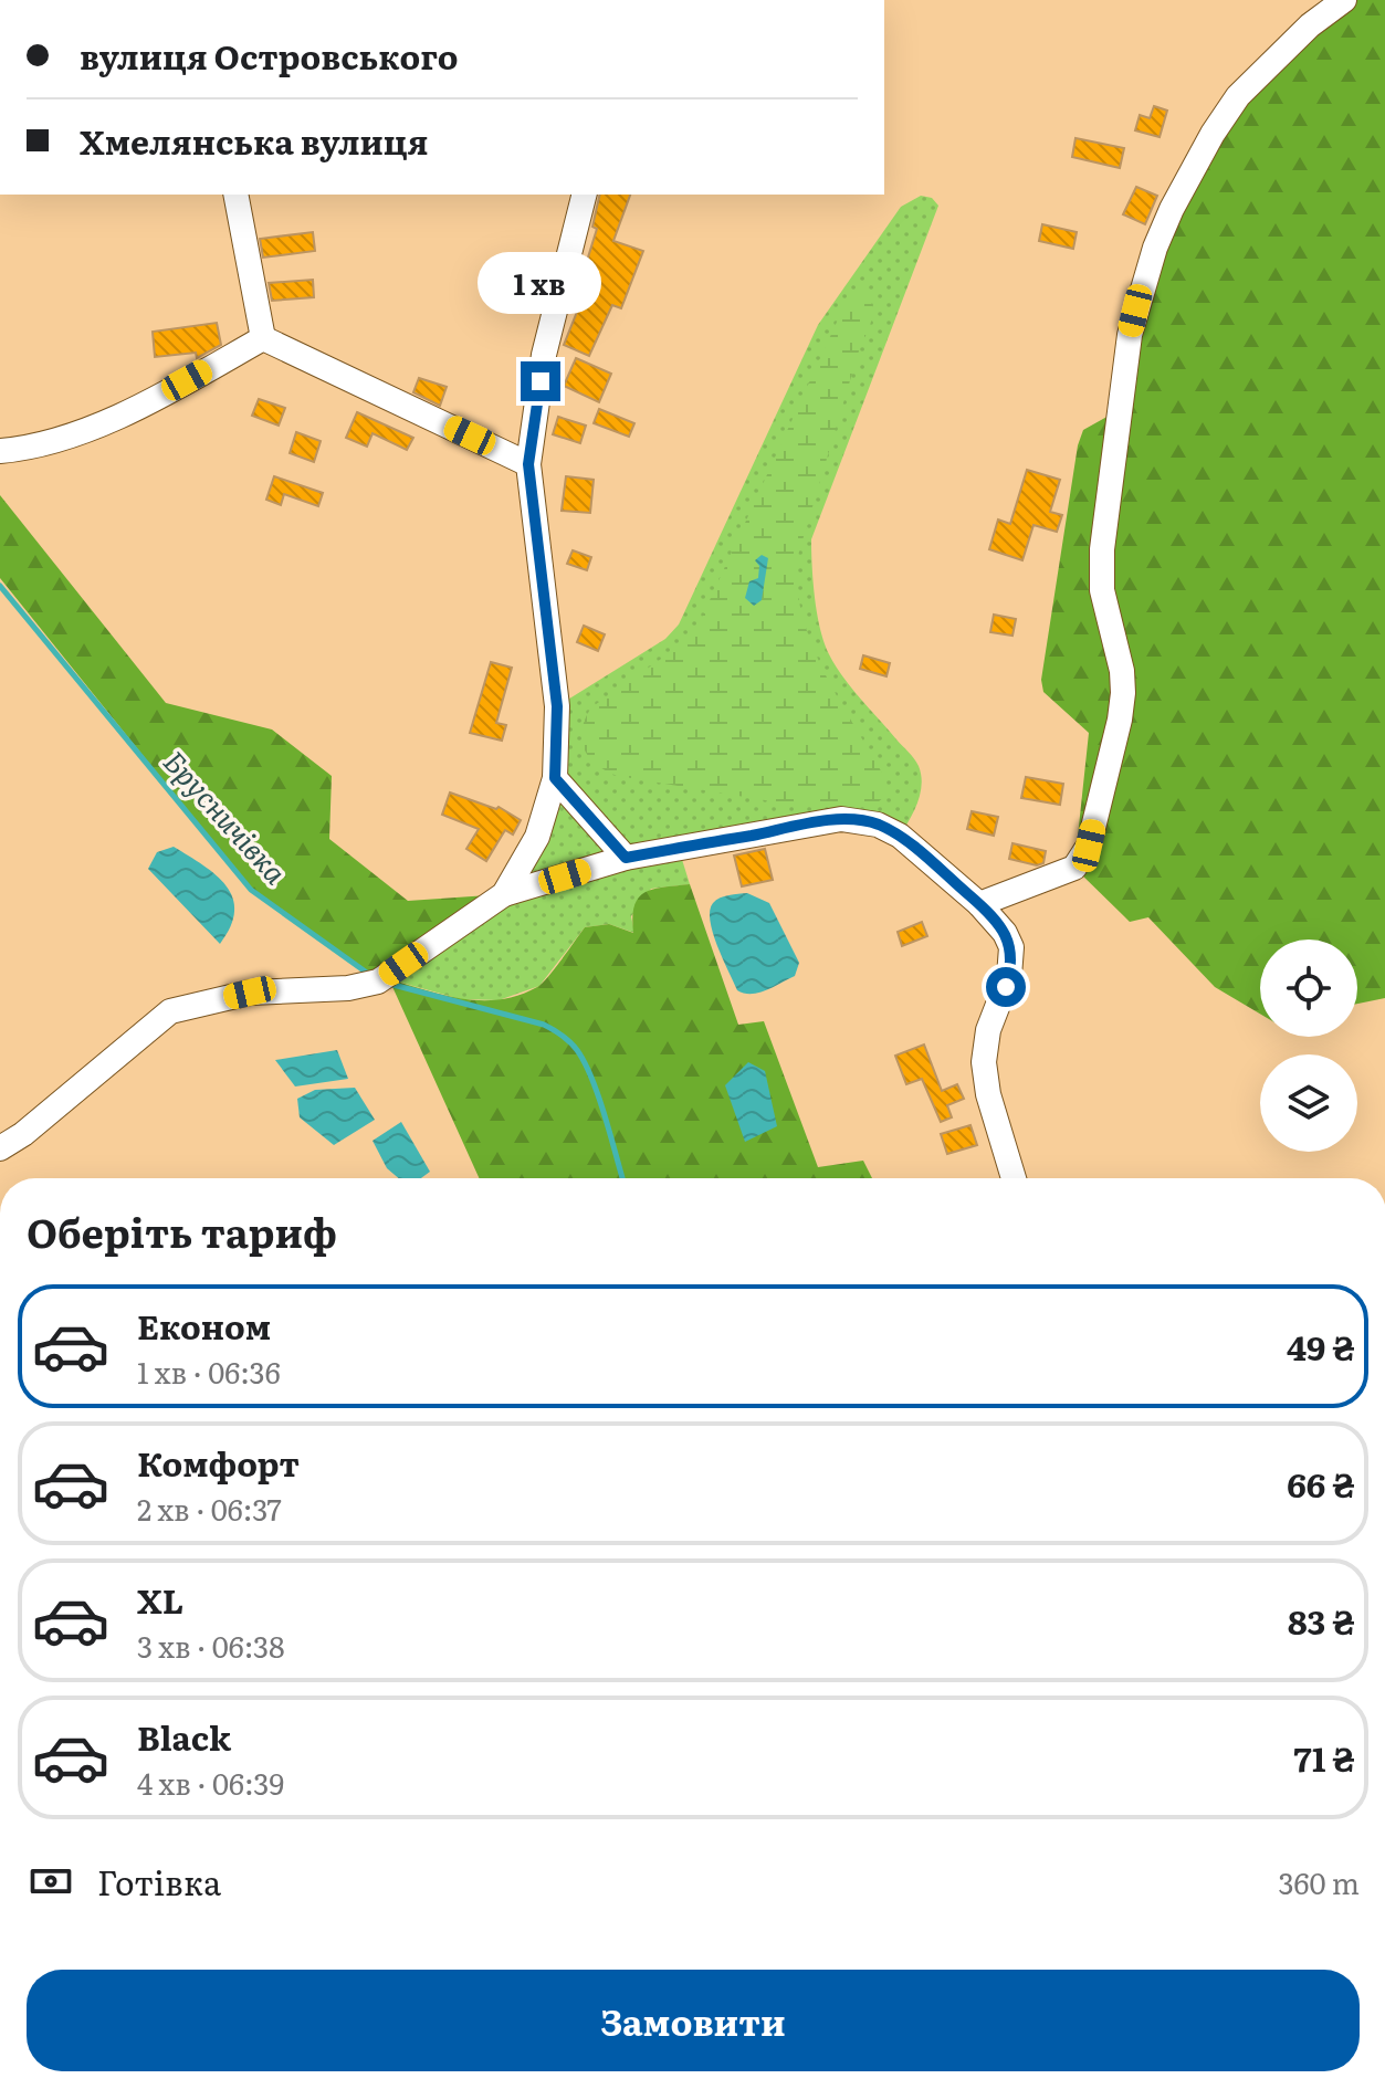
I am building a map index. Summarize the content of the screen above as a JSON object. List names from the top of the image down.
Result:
{
  "water": ["Брусничівка"],
  "page": {
    "banner": ["вулиця Островського", "Хмелянська вулиця"],
    "bubble": "1 хв",
    "heading": "Оберіть тариф",
    "list": [
      {
        "name": "Економ",
        "note": "1 хв · 06:36",
        "value": "49 ₴"
      },
      {
        "name": "Комфорт",
        "note": "2 хв · 06:37",
        "value": "66 ₴"
      },
      {
        "name": "XL",
        "note": "3 хв · 06:38",
        "value": "83 ₴"
      },
      {
        "name": "Black",
        "note": "4 хв · 06:39",
        "value": "71 ₴"
      }
    ],
    "pay": ["Готівка", "360 m"],
    "buttons": "Замовити"
  }
}
